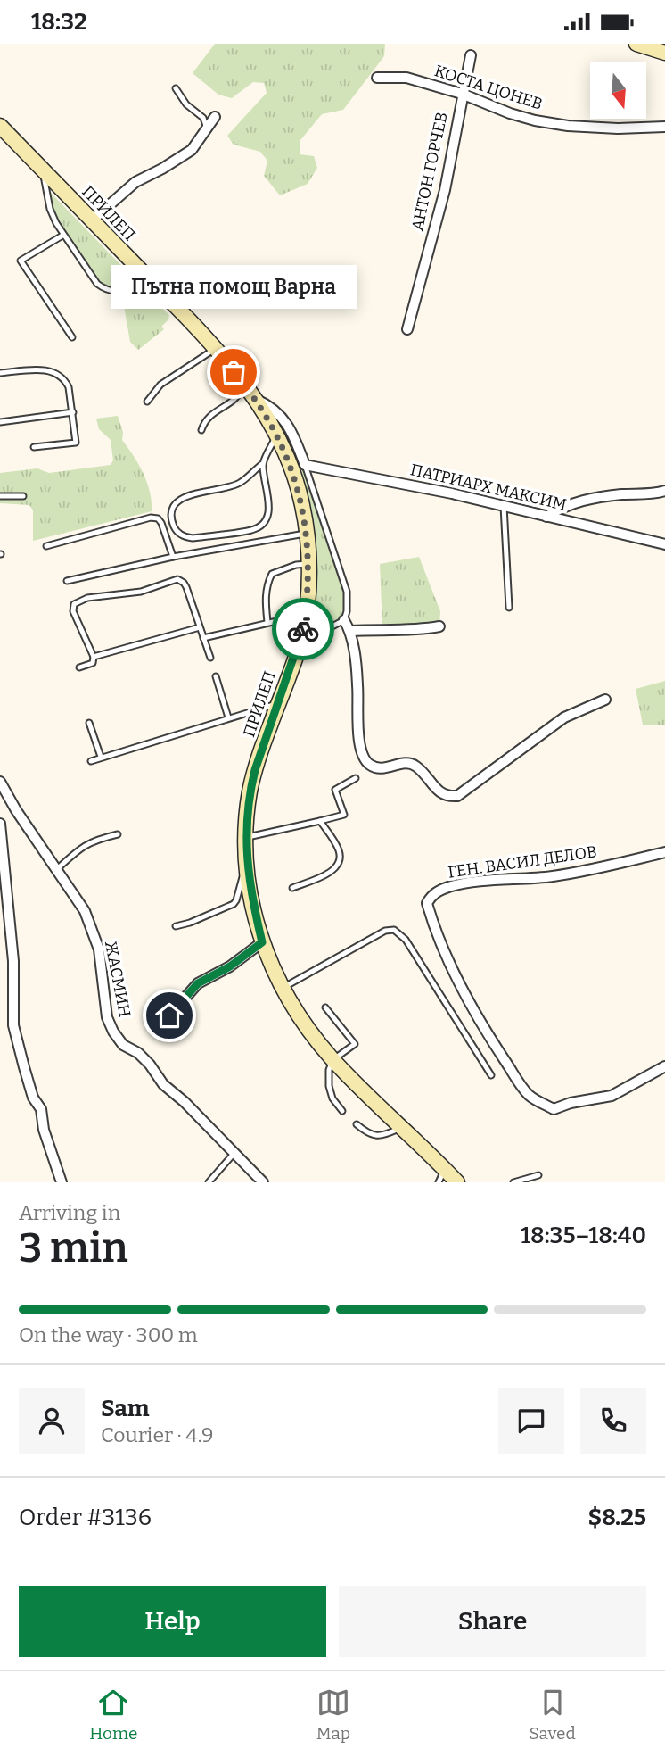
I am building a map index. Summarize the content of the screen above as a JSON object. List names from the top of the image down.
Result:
{
  "streets": {
    "street": [
      "КОСТА ЦОНЕВ",
      "АНТОН ГОРЧЕВ",
      "ПРИЛЕП",
      "ПАТРИАРХ МАКСИМ",
      "ГЕН. ВАСИЛ ДЕЛОВ",
      "ЖАСМИН"
    ]
  },
  "crossings": [
    ["КОСТА ЦОНЕВ", "АНТОН ГОРЧЕВ"]
  ],
  "places": ["Пътна помощ Варна"],
  "north": "bottom",
  "page": {
    "status": "18:32",
    "bubble": "Пътна помощ Варна",
    "heading": ["3 min", "Arriving in", "18:35–18:40"],
    "panel": [
      "Sam",
      "Courier · 4.9",
      "Order #3136",
      "$8.25"
    ],
    "bar": "On the way · 300 m",
    "buttons": ["Help", "Share"],
    "tabs": ["Home", "Map", "Saved"]
  }
}
